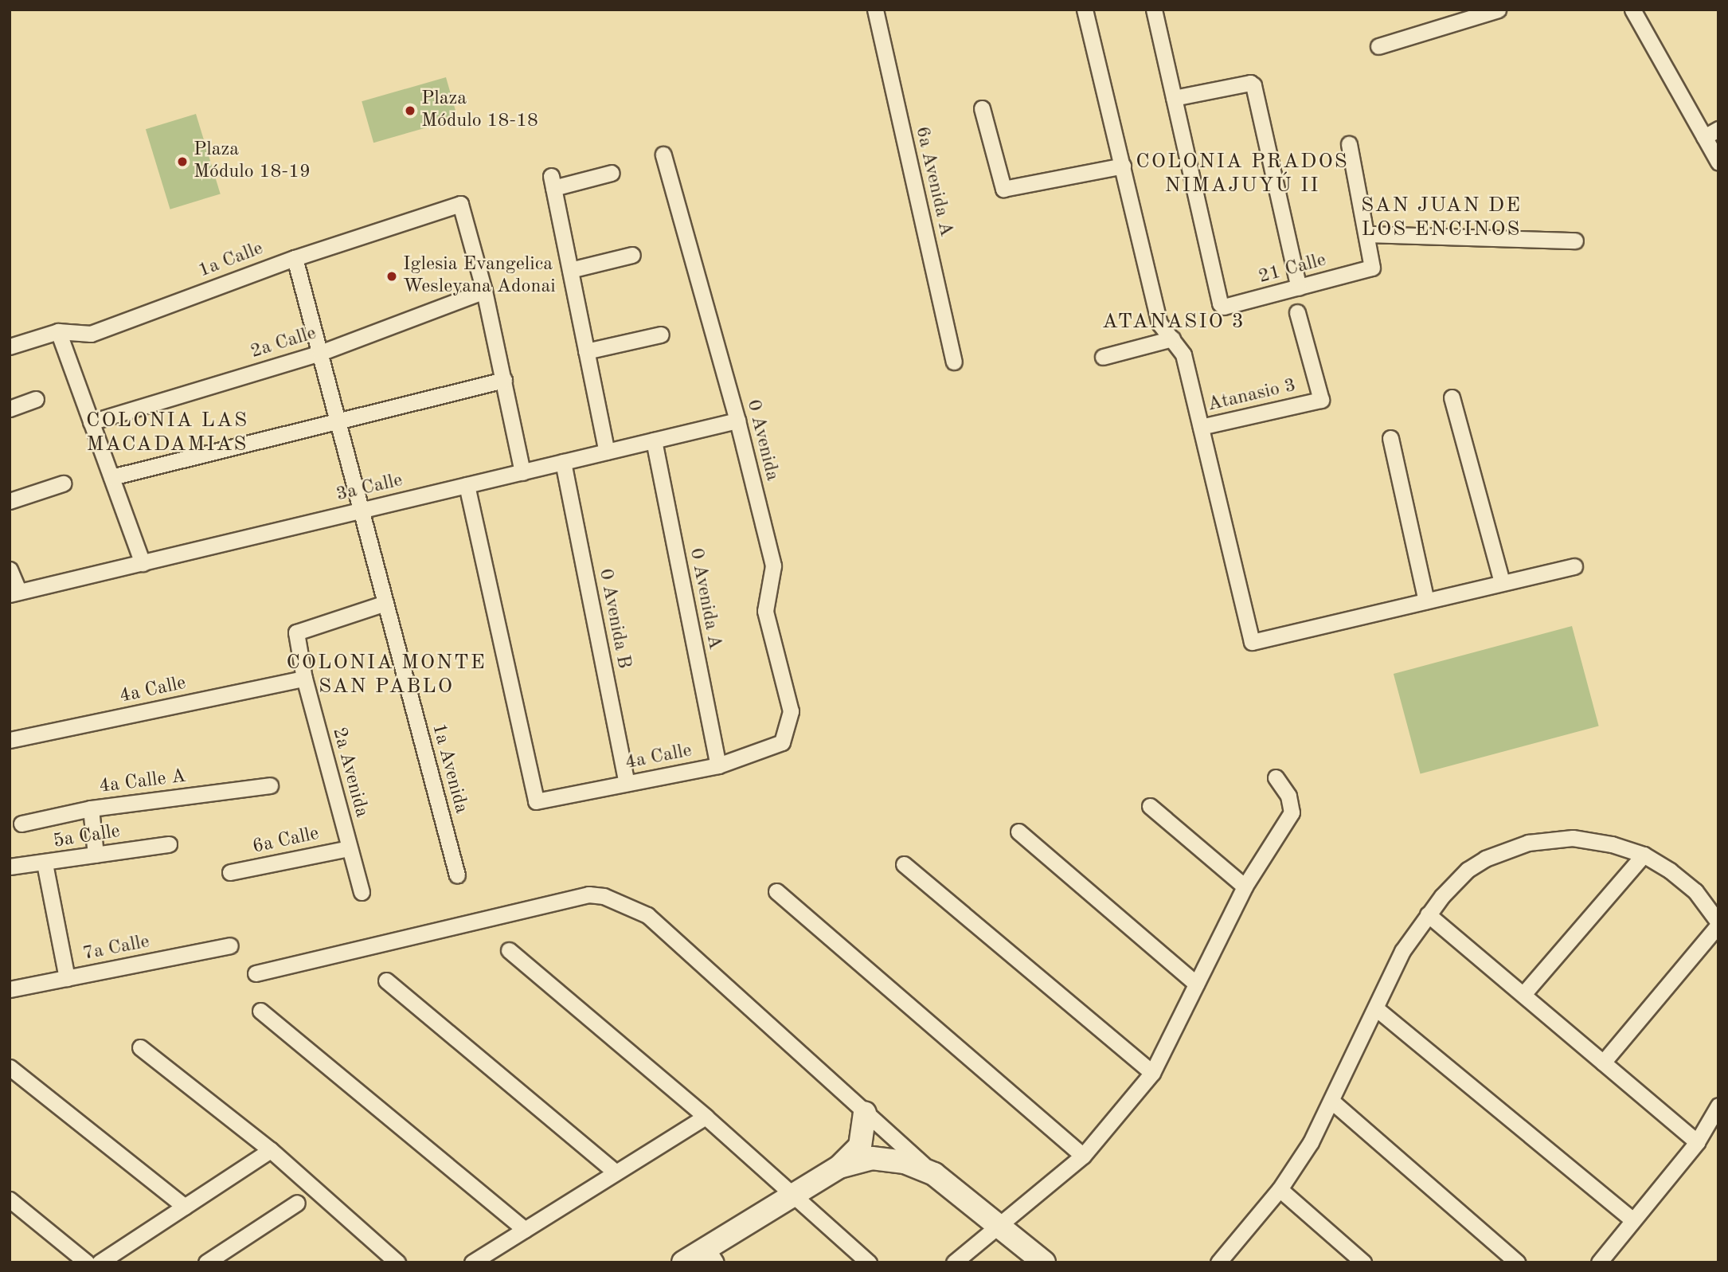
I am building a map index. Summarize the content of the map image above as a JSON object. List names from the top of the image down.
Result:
{
  "streets": {
    "street": [
      "6a Avenida A",
      "1a Calle",
      "21 Calle",
      "2a Calle",
      "Atanasio 3",
      "0 Avenida",
      "3a Calle",
      "0 Avenida A",
      "0 Avenida B",
      "4a Calle",
      "1a Avenida",
      "2a Avenida",
      "4a Calle A",
      "5a Calle",
      "6a Calle",
      "7a Calle"
    ]
  },
  "crossings": [
    ["1a Calle", "2a Calle"],
    ["0 Avenida", "3a Calle"],
    ["0 Avenida", "4a Calle"],
    ["3a Calle", "0 Avenida A"],
    ["3a Calle", "0 Avenida B"],
    ["3a Calle", "4a Calle"],
    ["3a Calle", "1a Avenida"],
    ["0 Avenida A", "4a Calle"],
    ["0 Avenida B", "4a Calle"],
    ["4a Calle", "2a Avenida"],
    ["1a Avenida", "2a Avenida"],
    ["2a Avenida", "6a Calle"]
  ],
  "districts": [
    "COLONIA PRADOS NIMAJUYÚ II",
    "SAN JUAN DE LOS ENCINOS",
    "ATANASIO 3",
    "COLONIA LAS MACADAMIAS",
    "COLONIA MONTE SAN PABLO"
  ],
  "places": ["Plaza Módulo 18-18", "Plaza Módulo 18-19", "Iglesia Evangelica Wesleyana Adonai"]
}
